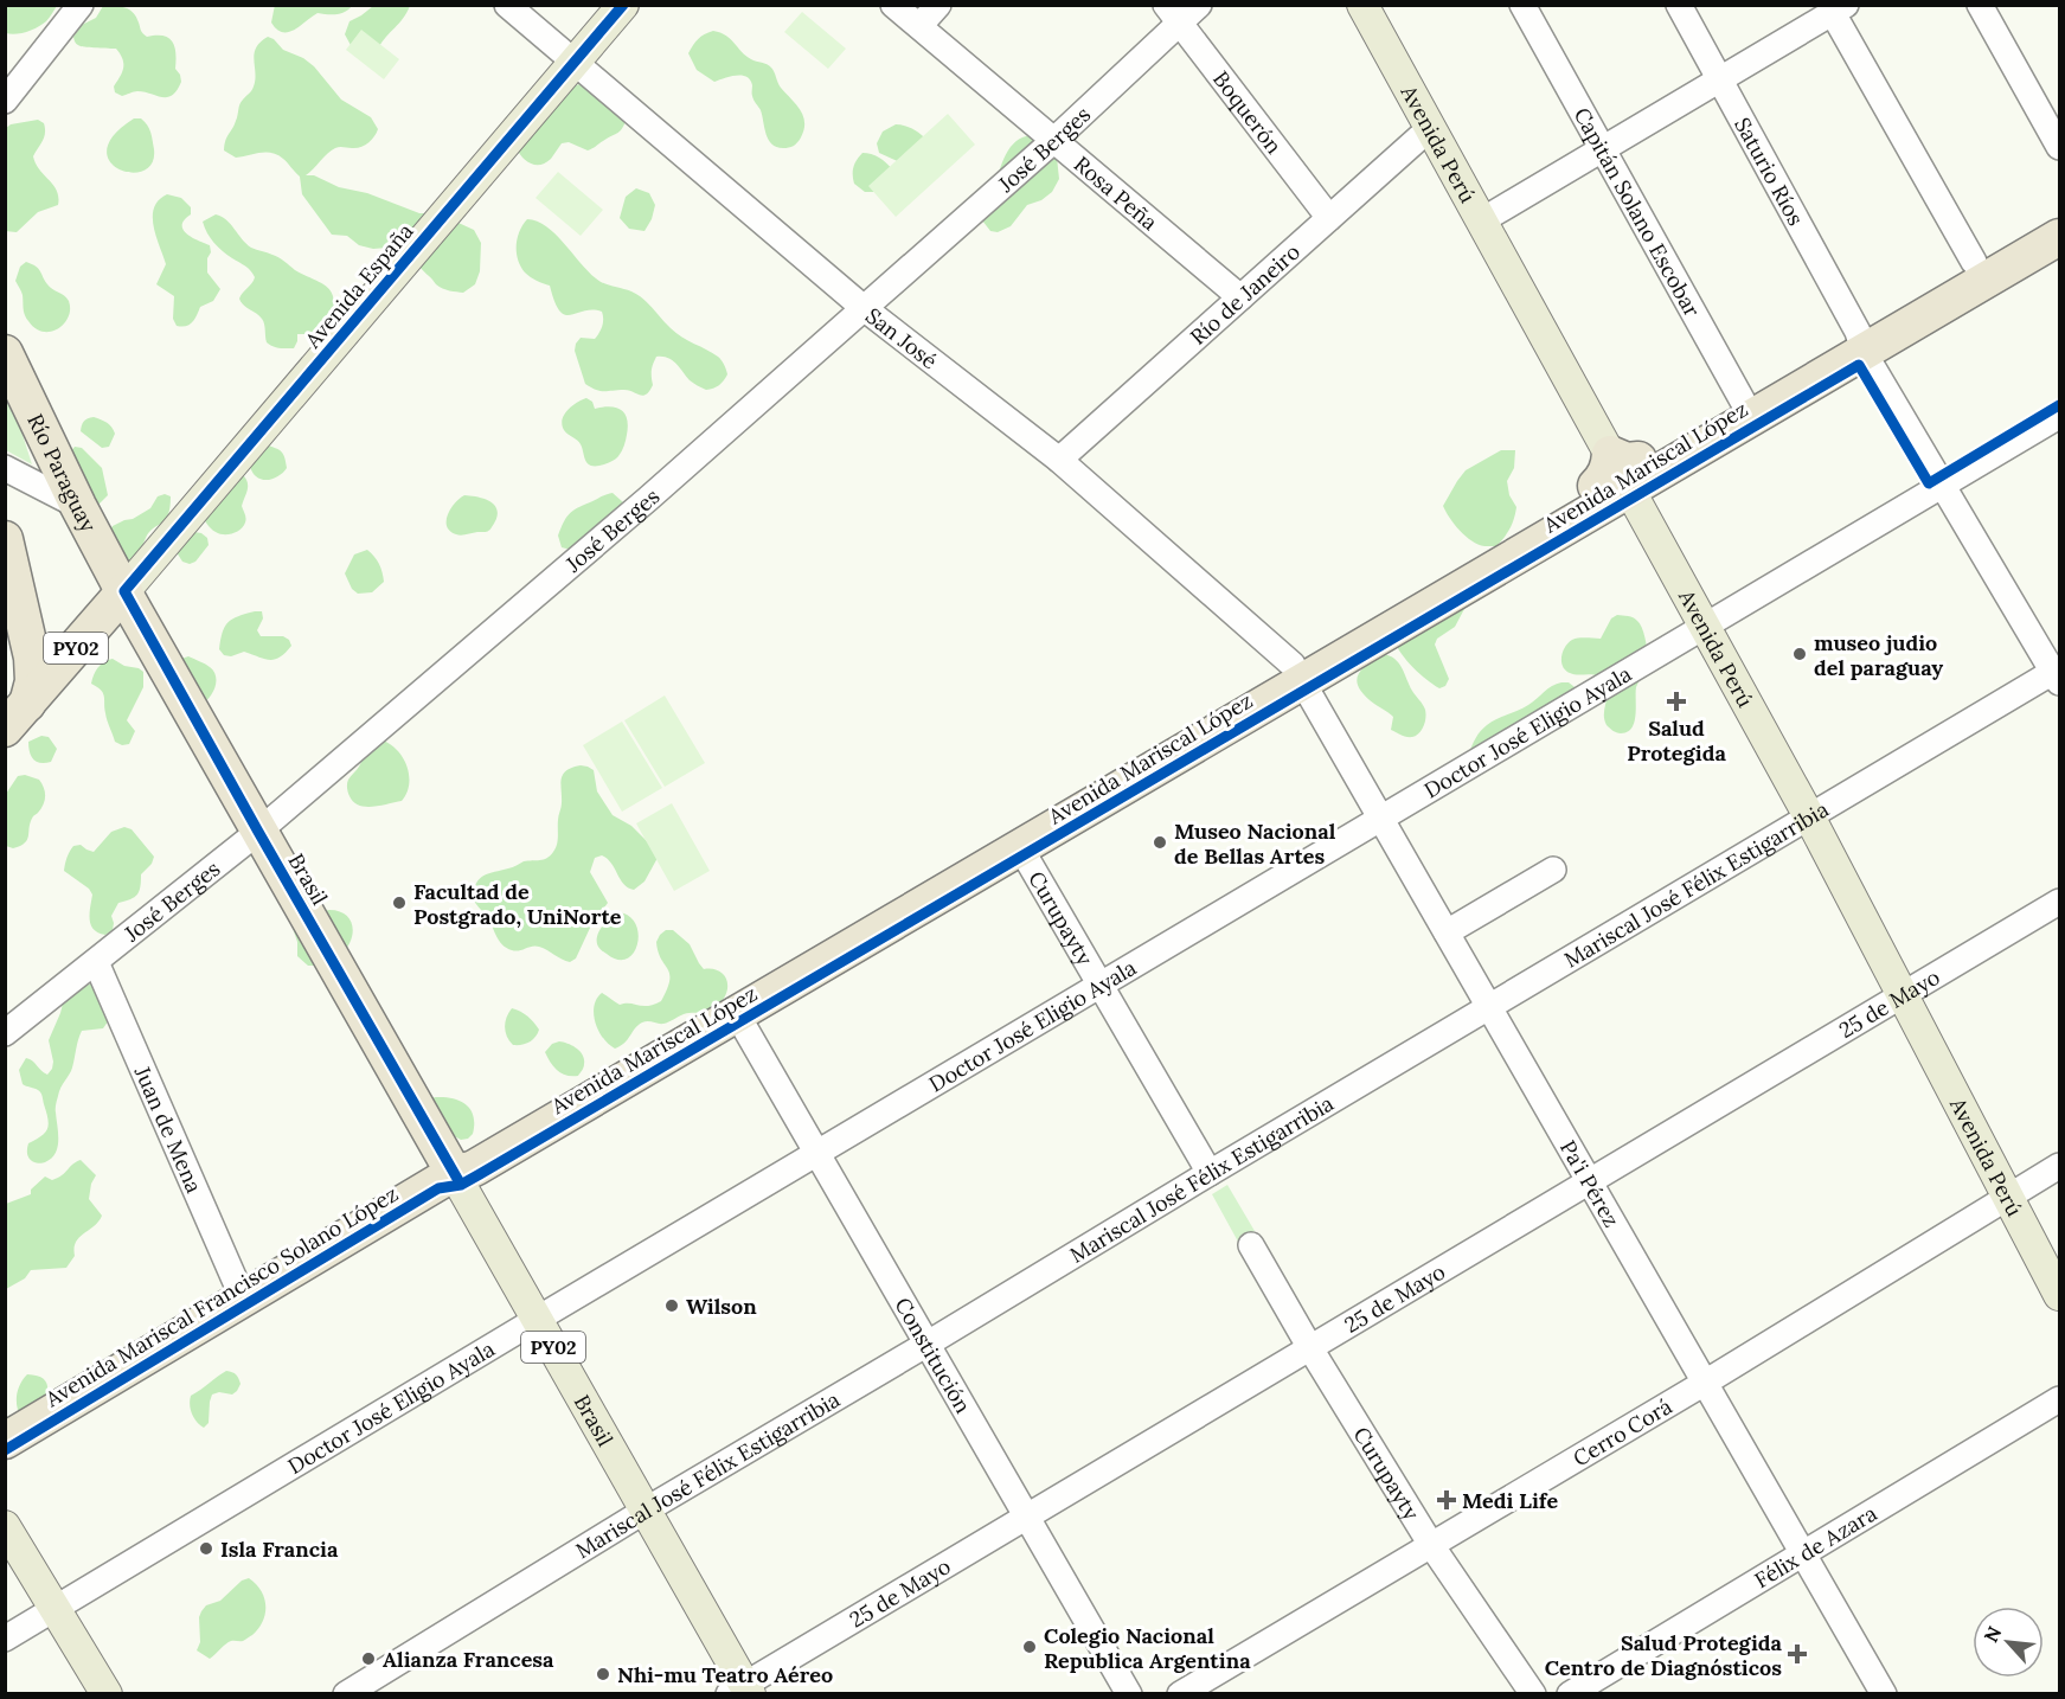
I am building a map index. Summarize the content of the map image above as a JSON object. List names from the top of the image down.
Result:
{
  "streets": {
    "highway": [
      "Avenida España",
      "Río Paraguay",
      "PY02",
      "Brasil",
      "Avenida Mariscal Francisco Solano López"
    ],
    "main road": ["Avenida Perú"],
    "street": [
      "Boquerón",
      "José Berges",
      "Saturio Ríos",
      "Rosa Peña",
      "Capitán Solano Escobar",
      "Río de Janeiro",
      "San José",
      "Doctor José Eligio Ayala",
      "Mariscal José Félix Estigarribia",
      "Curupayty",
      "25 de Mayo",
      "Juan de Mena",
      "Pa'i Pérez",
      "Constitución",
      "Cerro Corá",
      "Félix de Azara"
    ],
    "cycle path": ["Avenida Mariscal López"]
  },
  "crossings": [
    ["Boquerón", "José Berges"],
    ["Boquerón", "Río de Janeiro"],
    ["Avenida Perú", "Río de Janeiro"],
    ["Avenida Perú", "Doctor José Eligio Ayala"],
    ["Avenida Perú", "Mariscal José Félix Estigarribia"],
    ["Avenida Perú", "25 de Mayo"],
    ["Avenida Perú", "Avenida Mariscal Francisco Solano López"],
    ["Avenida Perú", "Cerro Corá"],
    ["José Berges", "Rosa Peña"],
    ["José Berges", "San José"],
    ["José Berges", "Brasil"],
    ["José Berges", "Juan de Mena"],
    ["Saturio Ríos", "Doctor José Eligio Ayala"],
    ["Saturio Ríos", "Mariscal José Félix Estigarribia"],
    ["Rosa Peña", "Río de Janeiro"],
    ["Avenida España", "San José"],
    ["Avenida España", "Río Paraguay"],
    ["Avenida España", "Brasil"],
    ["Río de Janeiro", "San José"],
    ["San José", "Pa'i Pérez"],
    ["San José", "Avenida Mariscal Francisco Solano López"],
    ["Río Paraguay", "Brasil"],
    ["Doctor José Eligio Ayala", "Brasil"],
    ["Doctor José Eligio Ayala", "Curupayty"],
    ["Doctor José Eligio Ayala", "Pa'i Pérez"],
    ["Doctor José Eligio Ayala", "Constitución"],
    ["Brasil", "Mariscal José Félix Estigarribia"],
    ["Brasil", "25 de Mayo"],
    ["Brasil", "Avenida Mariscal Francisco Solano López"],
    ["Mariscal José Félix Estigarribia", "Curupayty"],
    ["Mariscal José Félix Estigarribia", "Pa'i Pérez"],
    ["Mariscal José Félix Estigarribia", "Constitución"],
    ["Curupayty", "25 de Mayo"],
    ["Curupayty", "Avenida Mariscal Francisco Solano López"],
    ["Curupayty", "Cerro Corá"],
    ["25 de Mayo", "Pa'i Pérez"],
    ["25 de Mayo", "Constitución"],
    ["Juan de Mena", "Avenida Mariscal Francisco Solano López"],
    ["Pa'i Pérez", "Avenida Mariscal Francisco Solano López"],
    ["Pa'i Pérez", "Cerro Corá"],
    ["Pa'i Pérez", "Félix de Azara"],
    ["Avenida Mariscal Francisco Solano López", "Constitución"]
  ],
  "places": {
    "other": [
      "museo judio del paraguay",
      "Museo Nacional de Bellas Artes",
      "Facultad de Postgrado, UniNorte",
      "Wilson",
      "Isla Francia",
      "Colegio Nacional Republica Argentina",
      "Alianza Francesa",
      "Nhi-mu Teatro Aéreo"
    ],
    "health": ["Salud Protegida", "Medi Life", "Salud Protegida Centro de Diagnósticos"]
  },
  "north": "top left"
}
